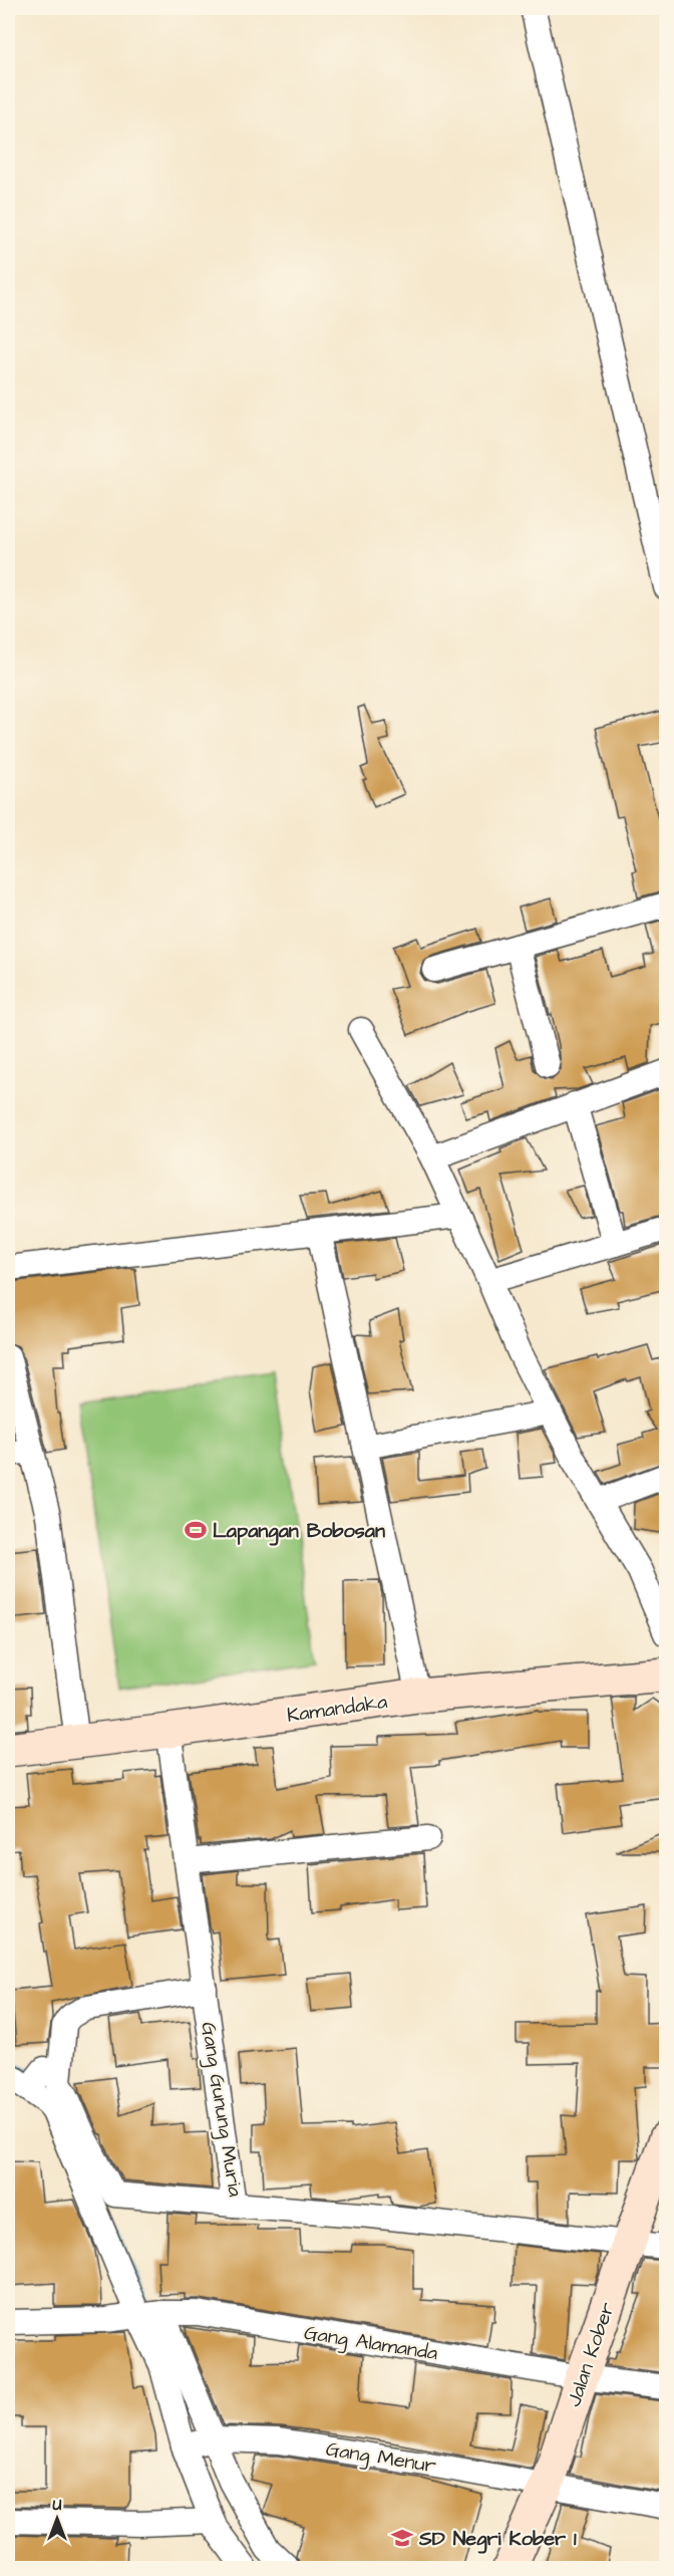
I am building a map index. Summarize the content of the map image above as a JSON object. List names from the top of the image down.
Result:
{
  "streets": {
    "street": [
      "Kamandaka",
      "Gang Gunung Muria",
      "Gang Alamanda",
      "Jalan Kober",
      "Gang Menur"
    ]
  },
  "crossings": [
    ["Kamandaka", "Gang Gunung Muria"],
    ["Gang Gunung Muria", "Jalan Kober"],
    ["Gang Alamanda", "Jalan Kober"],
    ["Jalan Kober", "Gang Menur"]
  ],
  "places": {
    "sports": ["Lapangan Bobosan"],
    "school or university": ["SD Negri Kober 1"]
  },
  "north": "top"
}
